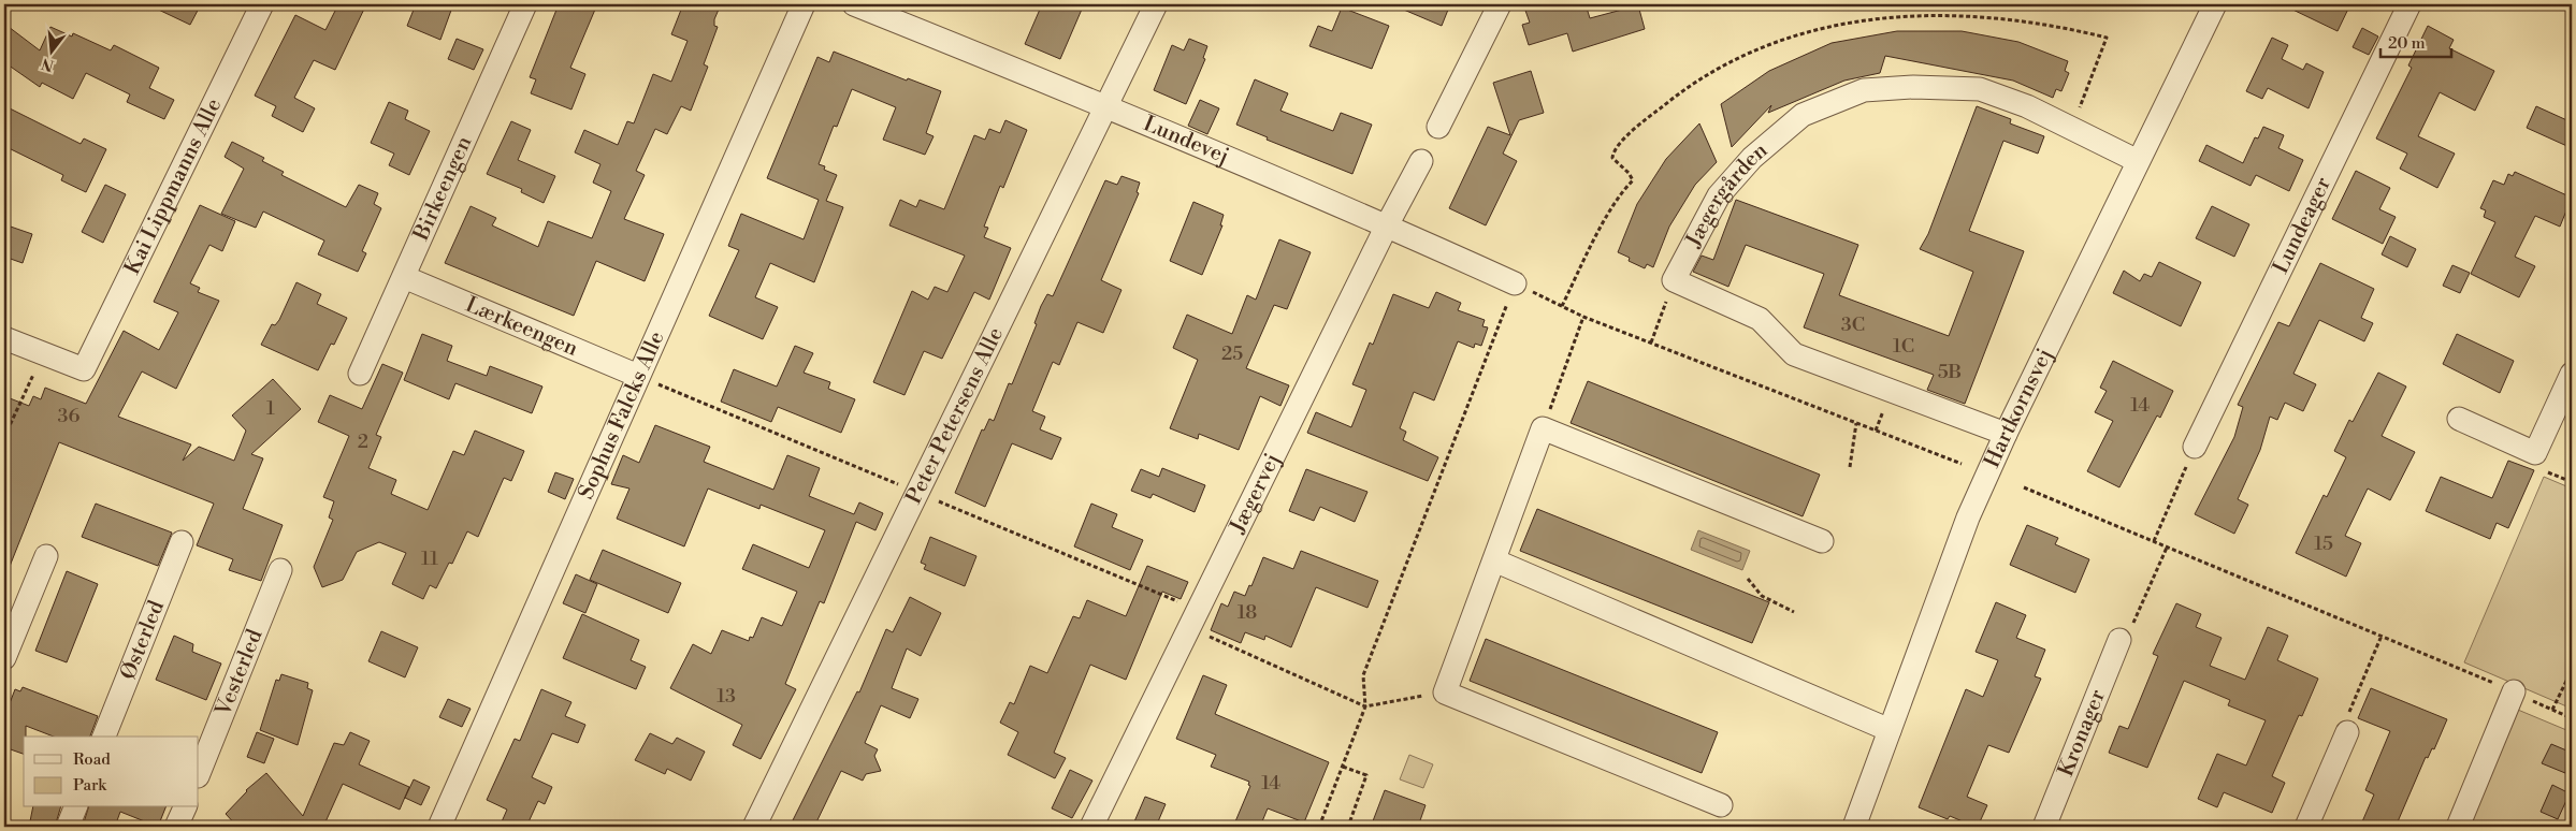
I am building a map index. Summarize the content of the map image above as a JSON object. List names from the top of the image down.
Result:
{
  "streets": {
    "street": [
      "Lundevej",
      "Kai Lippmanns Alle",
      "Birkeengen",
      "Jægergården",
      "Lundeager",
      "Lærkeengen",
      "Hartkornsvej",
      "Sophus Falcks Alle",
      "Peter Petersens Alle",
      "Jægervej",
      "Østerled",
      "Vesterled",
      "Kronager"
    ]
  },
  "crossings": [
    ["Lundevej", "Peter Petersens Alle"],
    ["Lundevej", "Jægervej"],
    ["Birkeengen", "Lærkeengen"],
    ["Jægergården", "Hartkornsvej"],
    ["Lærkeengen", "Sophus Falcks Alle"]
  ],
  "house_numbers": [
    "3C",
    "1C",
    "25",
    "5B",
    "14",
    "1",
    "36",
    "2",
    "15",
    "11",
    "18",
    "13",
    "14"
  ],
  "legend": ["Road", "Park"],
  "scale_bar": "20 m",
  "north": "bottom"
}
